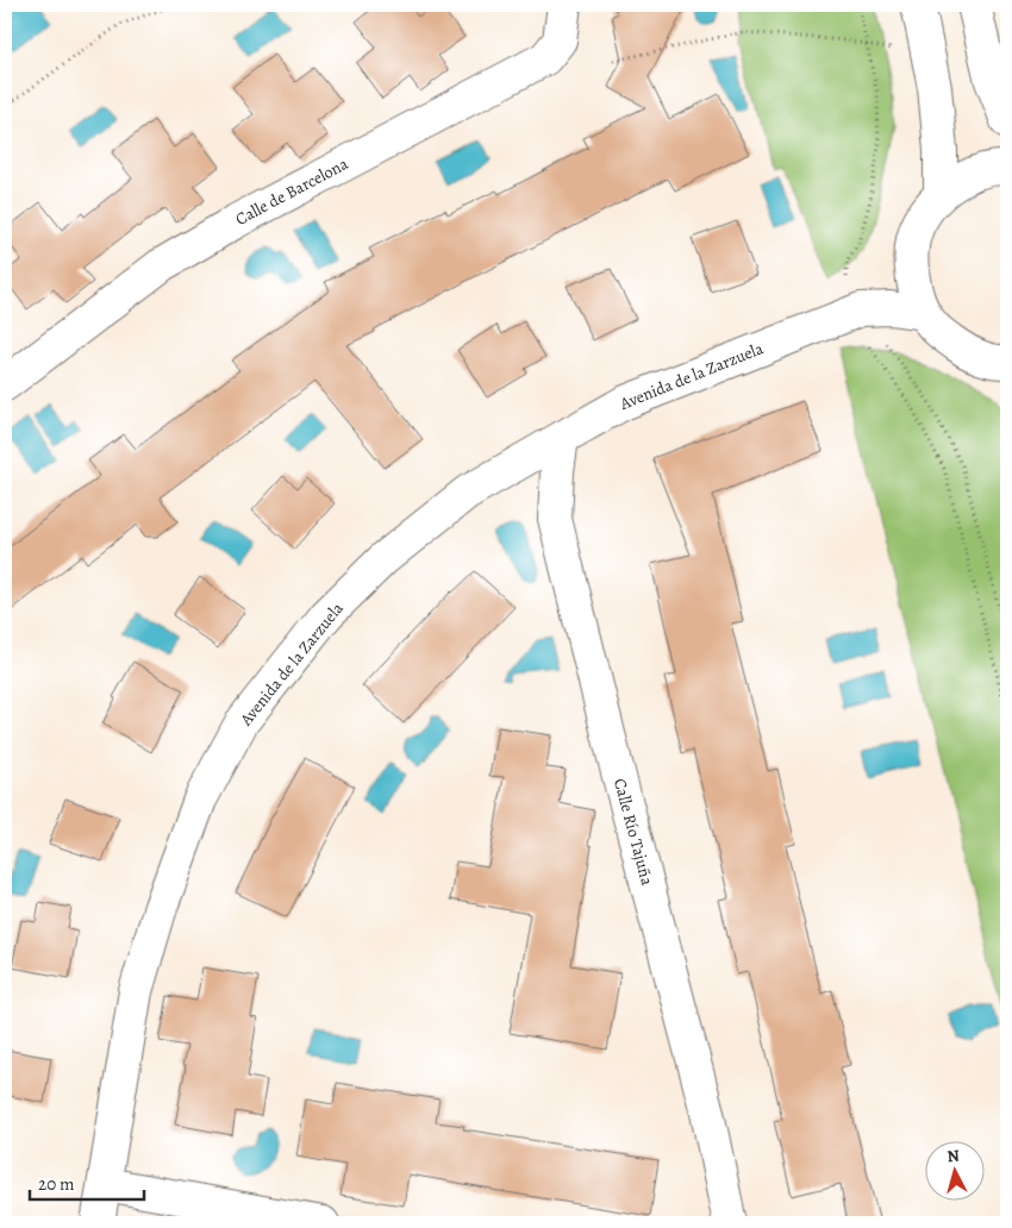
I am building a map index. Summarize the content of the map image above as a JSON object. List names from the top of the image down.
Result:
{
  "streets": {
    "street": ["Calle de Barcelona", "Avenida de la Zarzuela", "Calle Río Tajuña"]
  },
  "crossings": [
    ["Avenida de la Zarzuela", "Calle Río Tajuña"]
  ],
  "scale_bar": "20 m",
  "north": "top"
}
